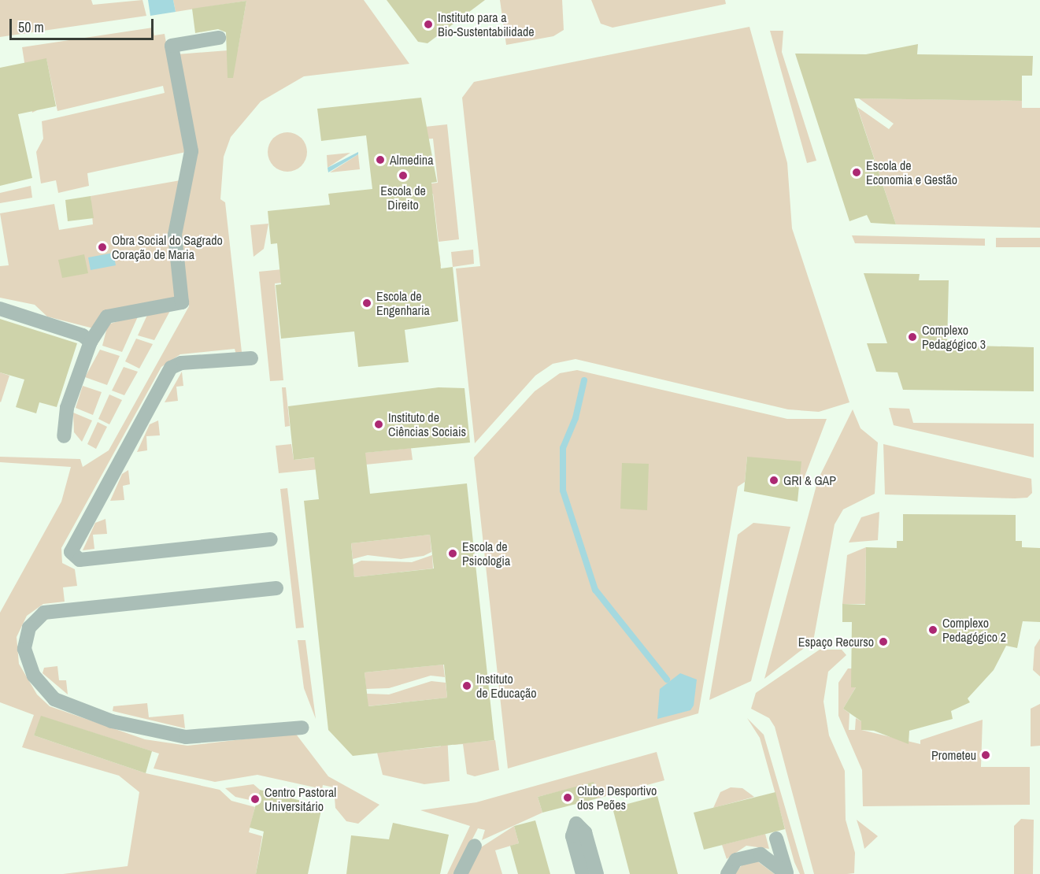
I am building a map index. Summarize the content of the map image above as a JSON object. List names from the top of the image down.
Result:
{
  "places": [
    "Instituto para a Bio-Sustentabilidade",
    "Almedina",
    "Escola de Economia e Gestão",
    "Escola de Direito",
    "Obra Social do Sagrado Coração de Maria",
    "Escola de Engenharia",
    "Complexo Pedagógico 3",
    "Instituto de Ciências Sociais",
    "GRI & GAP",
    "Escola de Psicologia",
    "Complexo Pedagógico 2",
    "Espaço Recurso",
    "Instituto de Educação",
    "Prometeu",
    "Clube Desportivo dos Peões",
    "Centro Pastoral Universitário"
  ],
  "scale_bar": "50 m"
}
